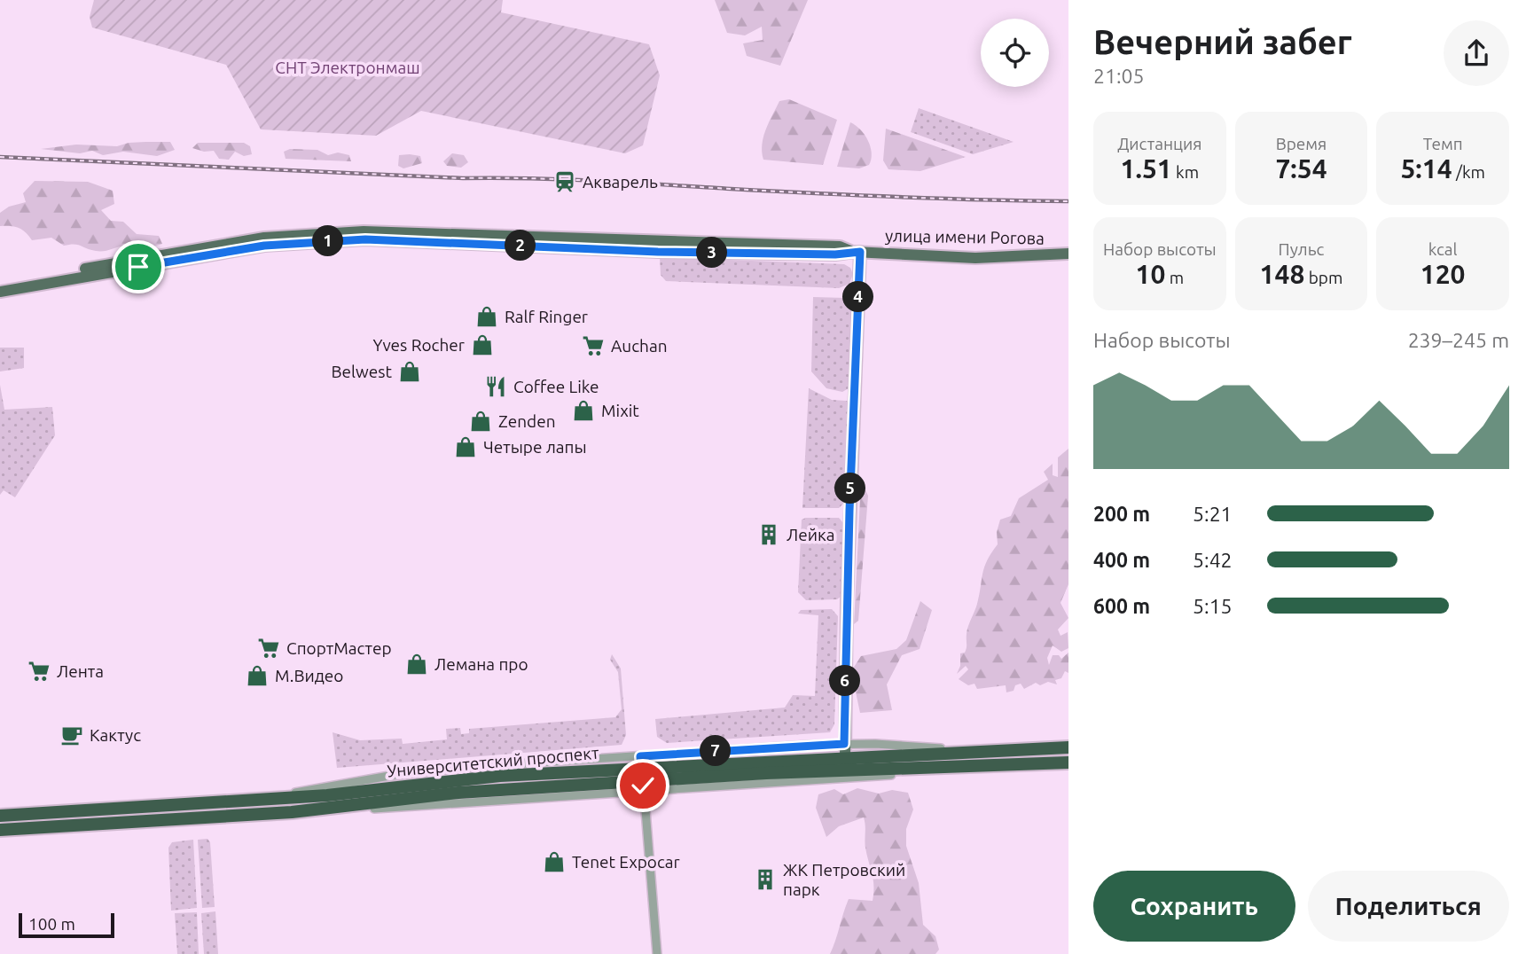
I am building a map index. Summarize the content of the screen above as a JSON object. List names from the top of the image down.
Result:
{
  "streets": {
    "highway": ["Университетский проспект"],
    "main road": ["улица имени Рогова"]
  },
  "parks": ["СНТ Электронмаш"],
  "places": {
    "station": ["Акварель"],
    "shop": [
      "Ralf Ringer",
      "Yves Rocher",
      "Belwest",
      "Mixit",
      "Zenden",
      "Четыре лапы",
      "Лемана про",
      "М.Видео",
      "Tenet Expocar"
    ],
    "supermarket": ["Auchan", "СпортМастер", "Лента"],
    "restaurant": ["Coffee Like"],
    "building": ["Лейка", "ЖК Петровский парк"],
    "cafe": ["Кактус"]
  },
  "scale_bar": "100 m",
  "page": {
    "heading": ["Вечерний забег", "21:05"],
    "stats": [
      ["Дистанция", "1.51 km"],
      ["Время", "7:54"],
      ["Темп", "5:14 /km"],
      ["Набор высоты", "10 m"],
      ["Пульс", "148 bpm"],
      ["kcal", "120"]
    ],
    "pins": [
      "1",
      "2",
      "3",
      "4",
      "5",
      "6",
      "7"
    ],
    "chart": ["Набор высоты", "239–245 m"],
    "list": [
      {
        "name": "200 m",
        "note": "5:21"
      },
      {
        "name": "400 m",
        "note": "5:42"
      },
      {
        "name": "600 m",
        "note": "5:15"
      }
    ],
    "buttons": ["Сохранить", "Поделиться"],
    "scale": "100 m"
  }
}
